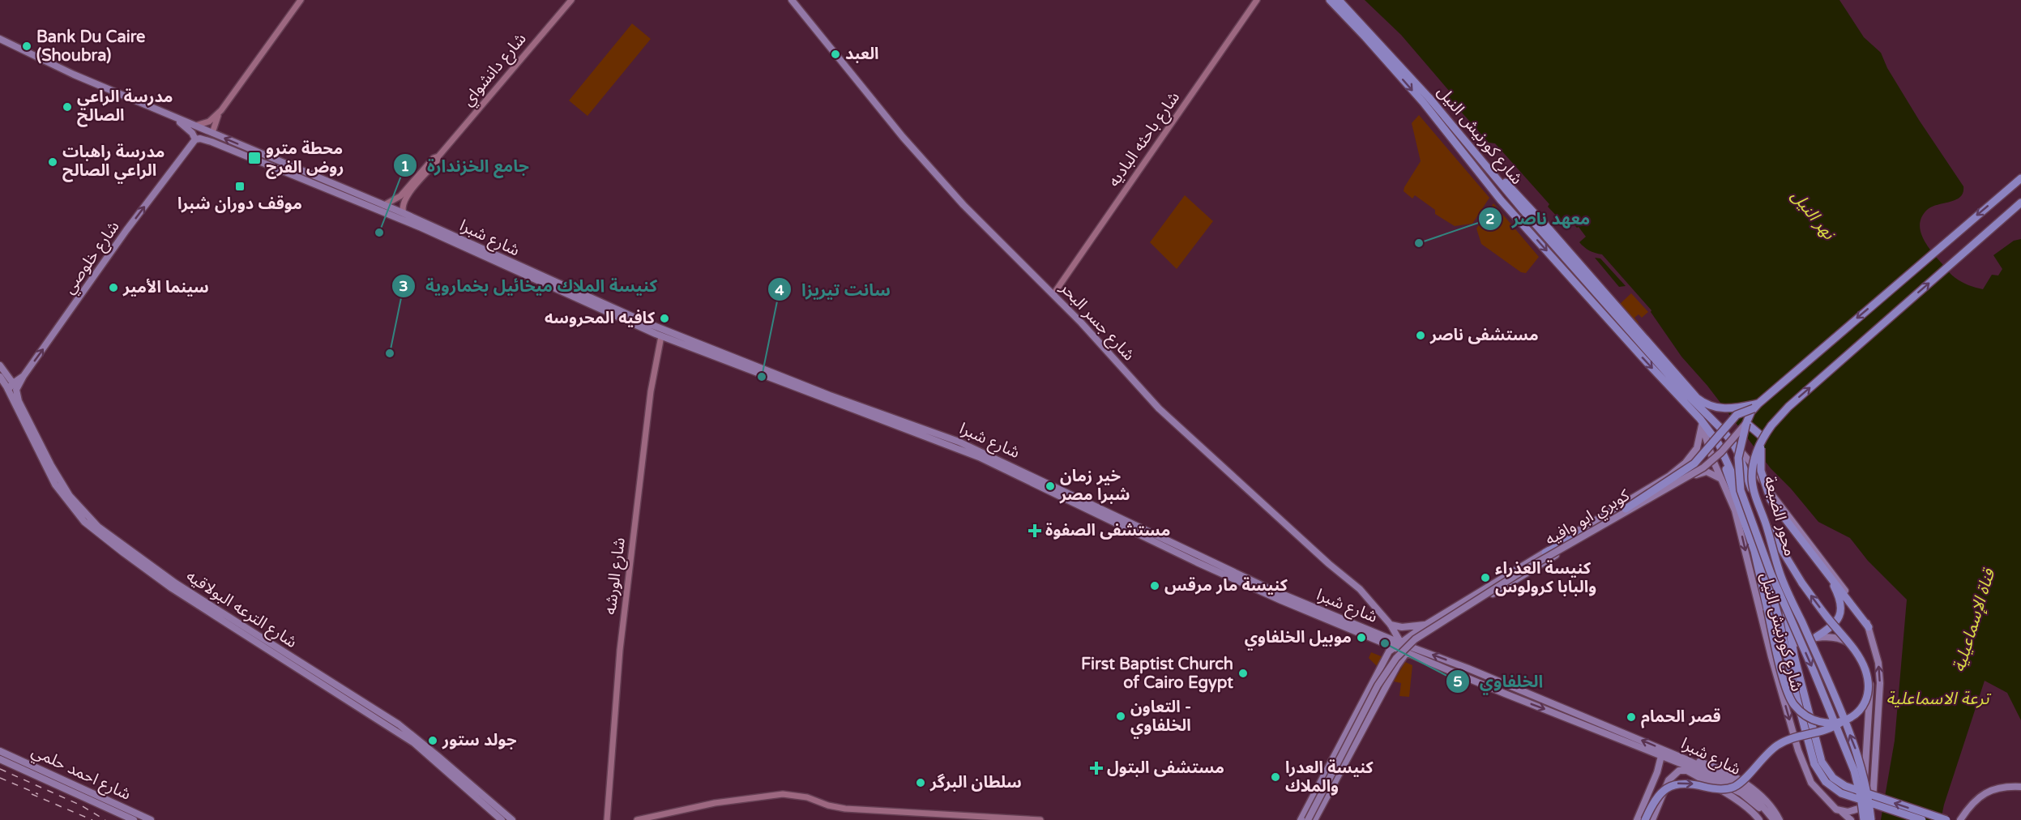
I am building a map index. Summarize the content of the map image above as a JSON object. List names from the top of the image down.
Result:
{
  "streets": {
    "highway": ["شارع كورنيش النيل", "محور الضبعة"],
    "main road": [
      "شارع شبرا",
      "شارع خلوصي",
      "شارع جسر البحر",
      "كوبري ابو وافيه",
      "شارع الترعه البولاقيه",
      "شارع احمد حلمي"
    ],
    "street": ["شارع دانشواي", "شارع باحثه الباديه", "شارع الورشه"]
  },
  "crossings": [
    ["شارع دانشواي", "شارع شبرا"],
    ["شارع كورنيش النيل", "محور الضبعة"],
    ["شارع باحثه الباديه", "شارع جسر البحر"],
    ["شارع شبرا", "شارع خلوصي"],
    ["شارع شبرا", "شارع جسر البحر"],
    ["شارع شبرا", "شارع الورشه"],
    ["شارع خلوصي", "شارع الترعه البولاقيه"],
    ["محور الضبعة", "كوبري ابو وافيه"]
  ],
  "one_way": ["شارع خلوصي"],
  "water": ["نهر النيل", "قناة الإسماعيلية", "ترعة الاسماعلية"],
  "places": {
    "other": [
      "Bank Du Caire (Shoubra)",
      "العبد",
      "مدرسة الراعي الصالح",
      "مدرسة راهبات الراعي الصالح",
      "جامع الخزندارة",
      "معهد ناصر",
      "سينما الأمير",
      "كافيه المحروسه",
      "مستشفى ناصر",
      "كنيسة الملاك ميخائيل بخماروية",
      "سانت تيريزا",
      "خير زمان شبرا مصر",
      "كنيسة العذراء والبابا كرولوس",
      "كنيسة مار مرقس",
      "موبيل الخلفاوي",
      "الخلفاوي",
      "First Baptist Church of Cairo Egypt",
      "التعاون - الخلفاوي",
      "قصر الحمام",
      "جولد ستور",
      "كنيسة العدرا والملاك",
      "سلطان البرگر"
    ],
    "transit": ["محطة مترو روض الفرج", "موقف دوران شبرا"],
    "health": ["مستشفى الصفوة", "مستشفى البتول"]
  }
}
